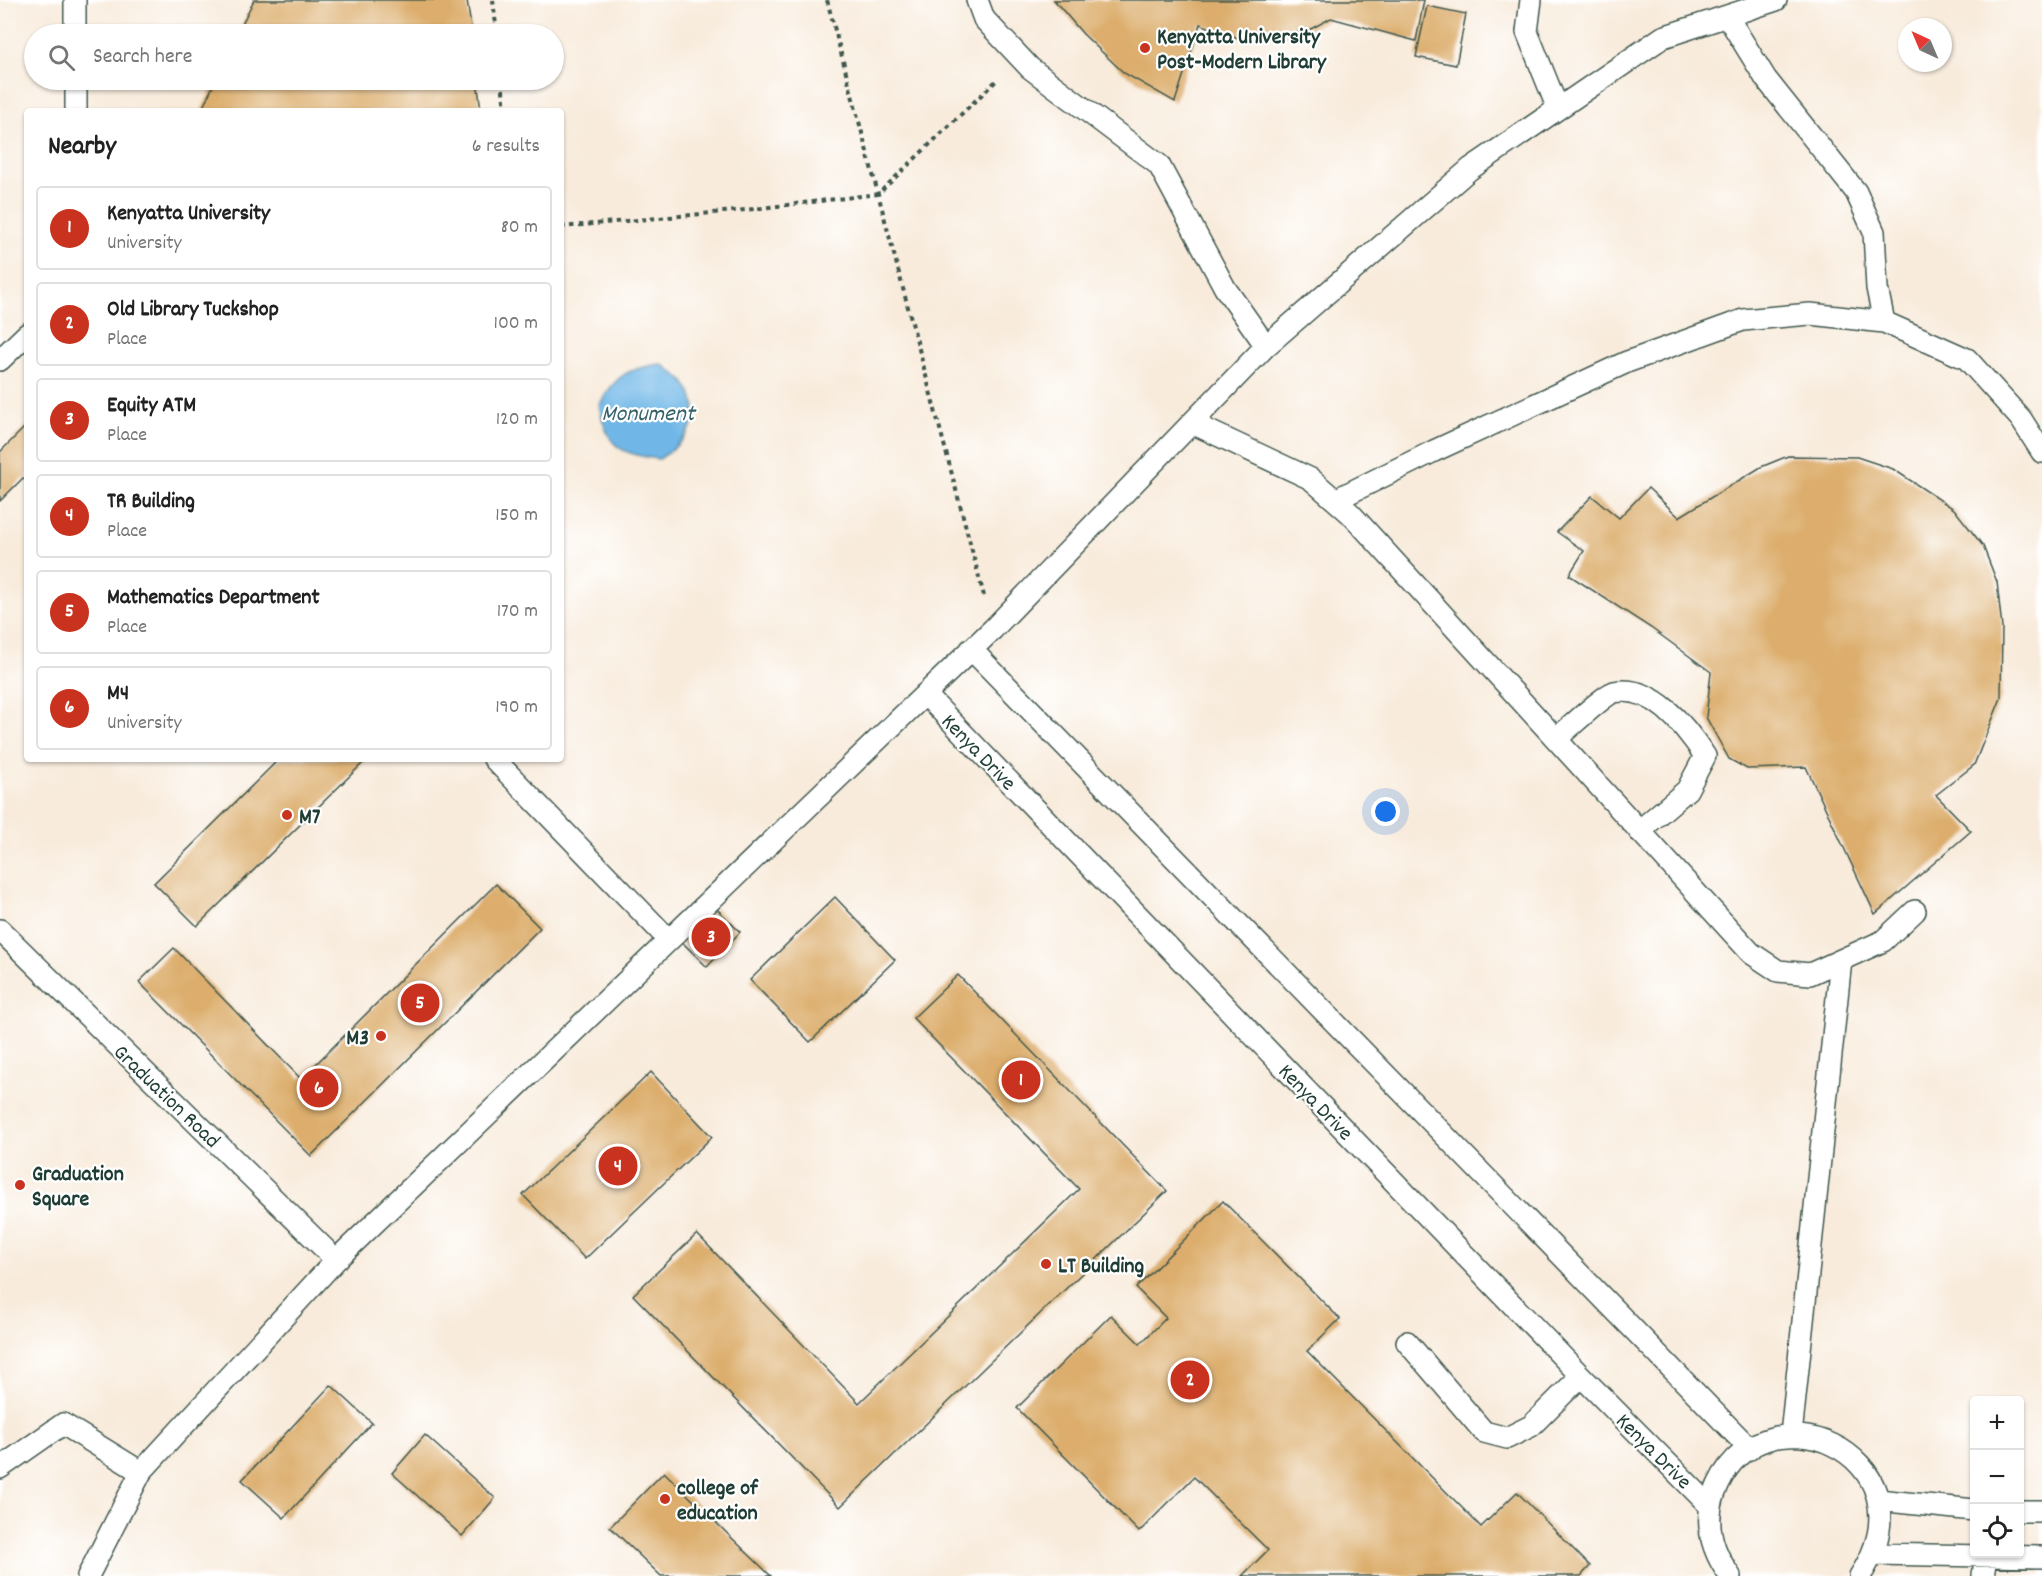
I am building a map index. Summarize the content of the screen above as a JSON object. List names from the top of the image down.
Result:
{
  "streets": {
    "lane": ["Kenya Drive", "Graduation Road"]
  },
  "water": ["Monument"],
  "places": [
    "Kenyatta University Post-Modern Library",
    "M7",
    "M3",
    "Graduation Square",
    "LT Building",
    "college of education"
  ],
  "north": "top left",
  "page": {
    "search": "Search here",
    "heading": ["Nearby", "6 results"],
    "list": [
      {
        "mark": "1",
        "name": "Kenyatta University",
        "note": "University",
        "value": "80 m"
      },
      {
        "mark": "2",
        "name": "Old Library Tuckshop",
        "note": "Place",
        "value": "100 m"
      },
      {
        "mark": "3",
        "name": "Equity ATM",
        "note": "Place",
        "value": "120 m"
      },
      {
        "mark": "4",
        "name": "TR Building",
        "note": "Place",
        "value": "150 m"
      },
      {
        "mark": "5",
        "name": "Mathematics Department",
        "note": "Place",
        "value": "170 m"
      },
      {
        "mark": "6",
        "name": "M4",
        "note": "University",
        "value": "190 m"
      }
    ],
    "pins": [
      "3",
      "5",
      "1",
      "6",
      "4",
      "2"
    ],
    "map_buttons": ["+", "−"]
  }
}
